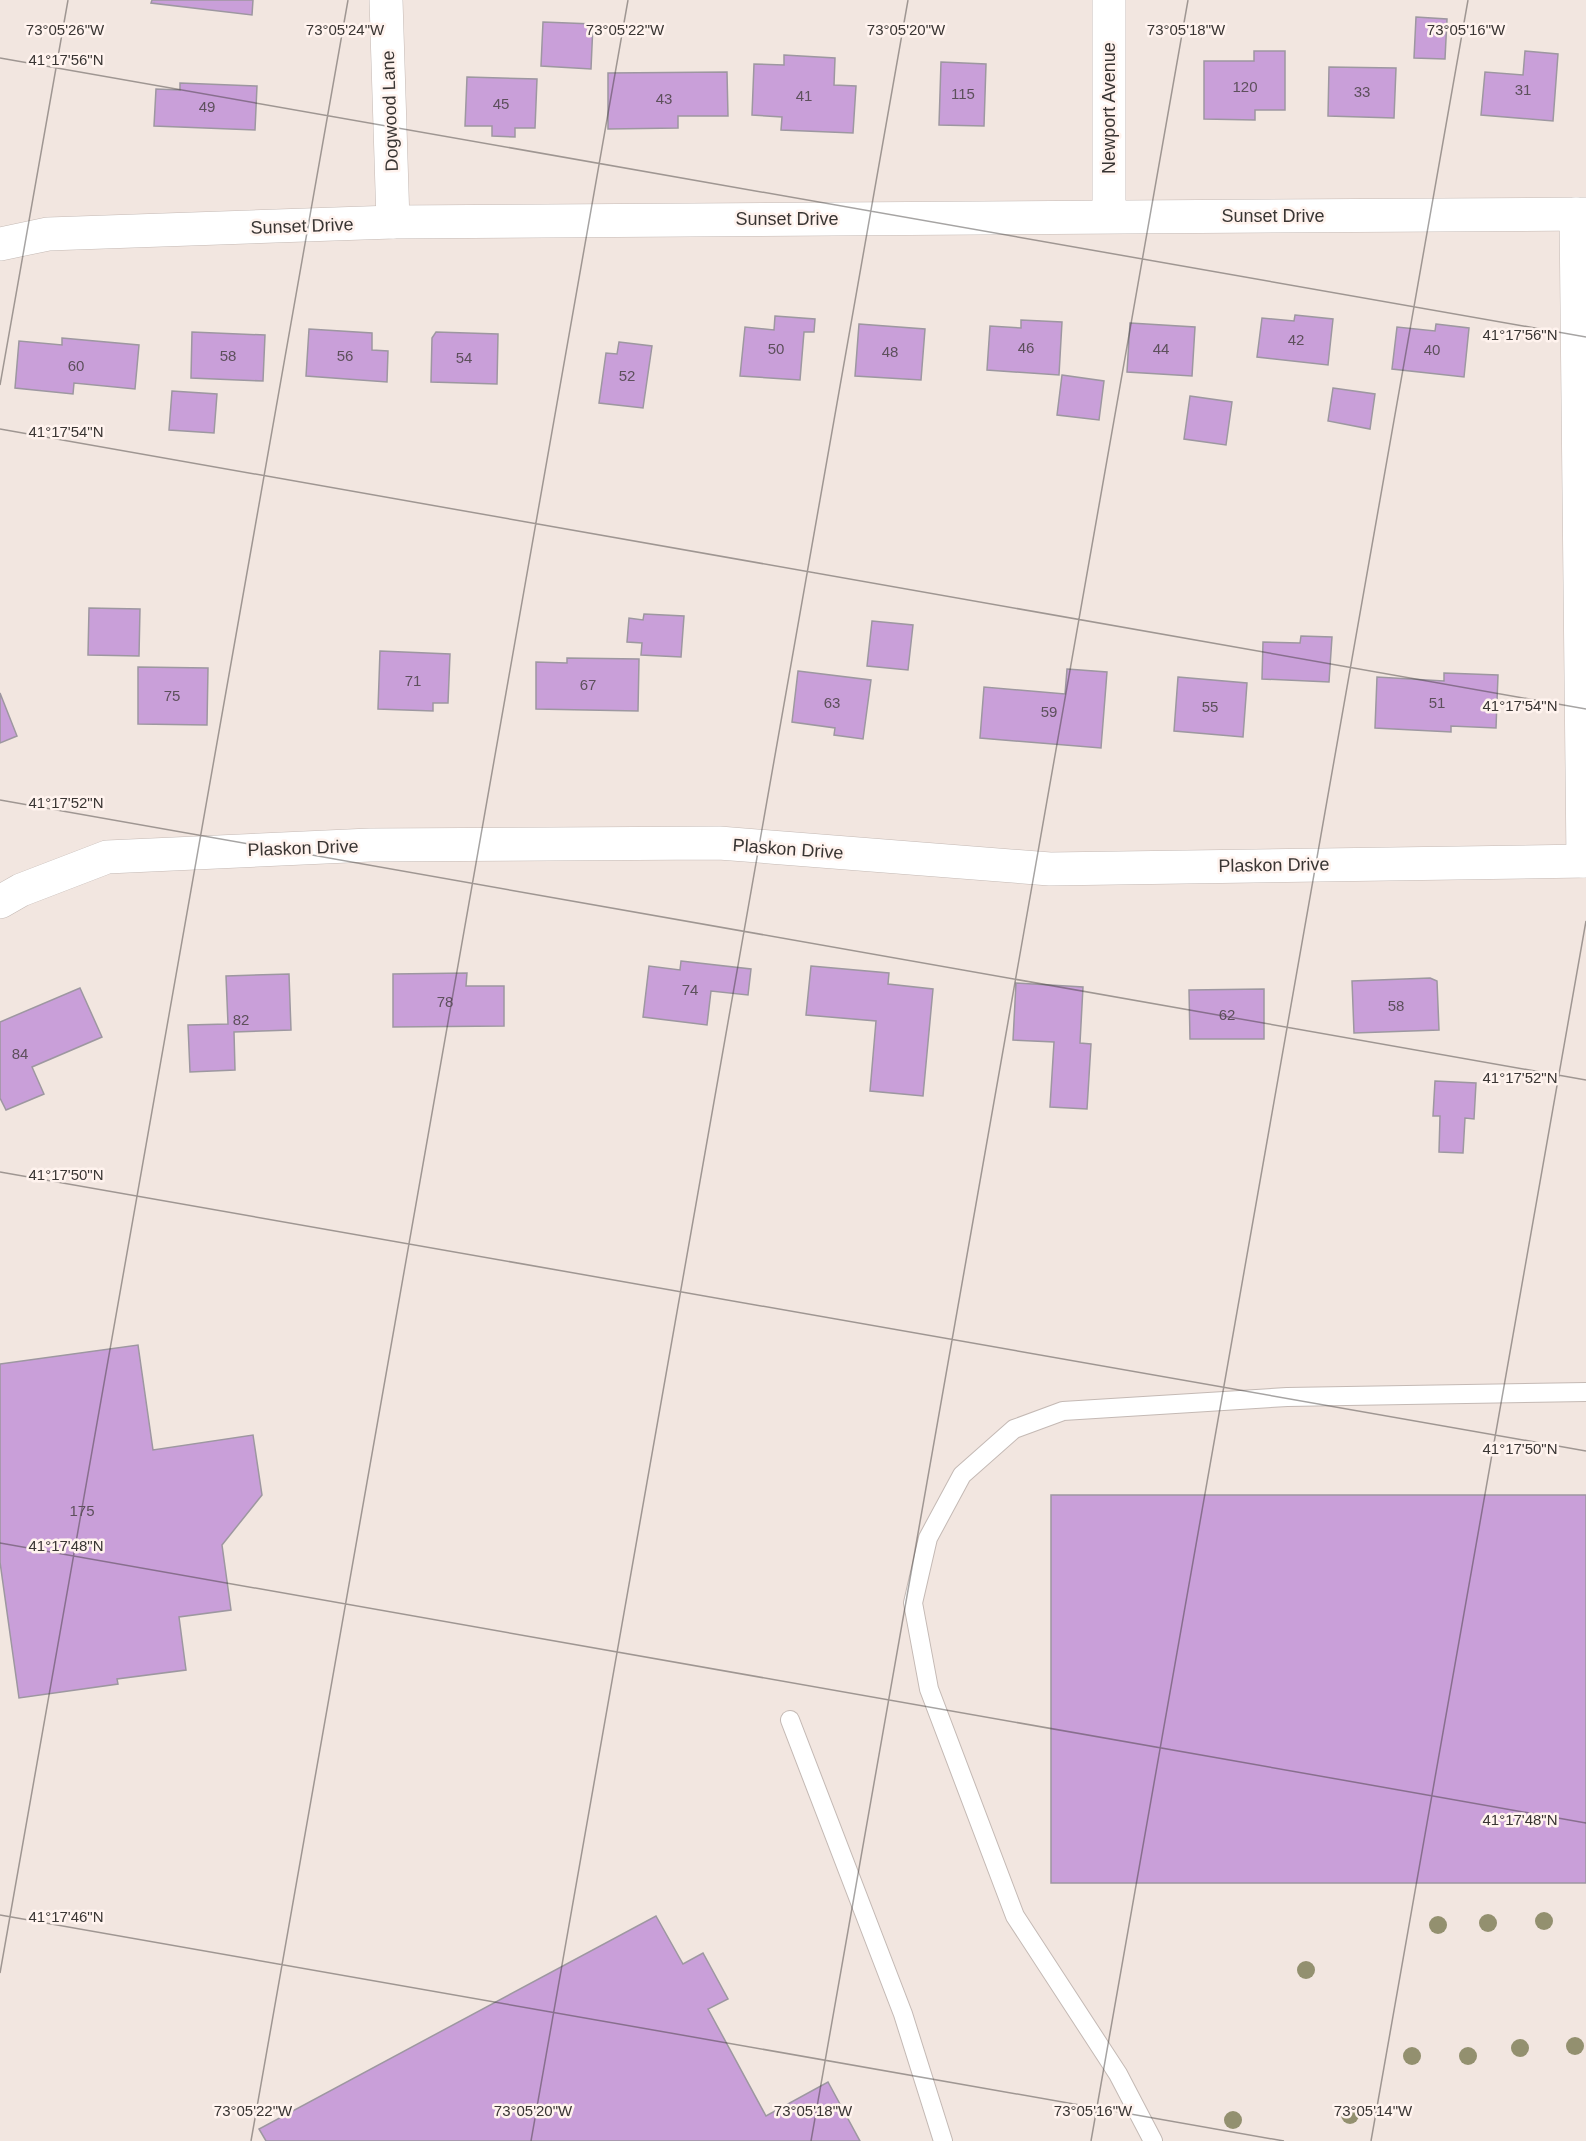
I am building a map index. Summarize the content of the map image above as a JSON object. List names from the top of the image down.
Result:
{
  "streets": {
    "street": [
      "Newport Avenue",
      "Dogwood Lane",
      "Sunset Drive",
      "Plaskon Drive"
    ]
  },
  "crossings": [
    ["Newport Avenue", "Sunset Drive"],
    ["Dogwood Lane", "Sunset Drive"],
    ["Sunset Drive", "Plaskon Drive"]
  ],
  "house_numbers": [
    "120",
    "31",
    "33",
    "115",
    "41",
    "43",
    "45",
    "49",
    "42",
    "46",
    "50",
    "44",
    "40",
    "48",
    "58",
    "56",
    "54",
    "60",
    "52",
    "71",
    "67",
    "75",
    "63",
    "51",
    "55",
    "59",
    "74",
    "78",
    "58",
    "62",
    "82",
    "84",
    "175"
  ],
  "coordinates": [
    "73°05'22\"W",
    "73°05'20\"W",
    "73°05'18\"W",
    "73°05'16\"W",
    "73°05'26\"W",
    "73°05'24\"W",
    "41°17'56\"N",
    "41°17'54\"N",
    "41°17'52\"N",
    "41°17'50\"N",
    "41°17'48\"N",
    "41°17'46\"N",
    "73°05'14\"W"
  ]
}
